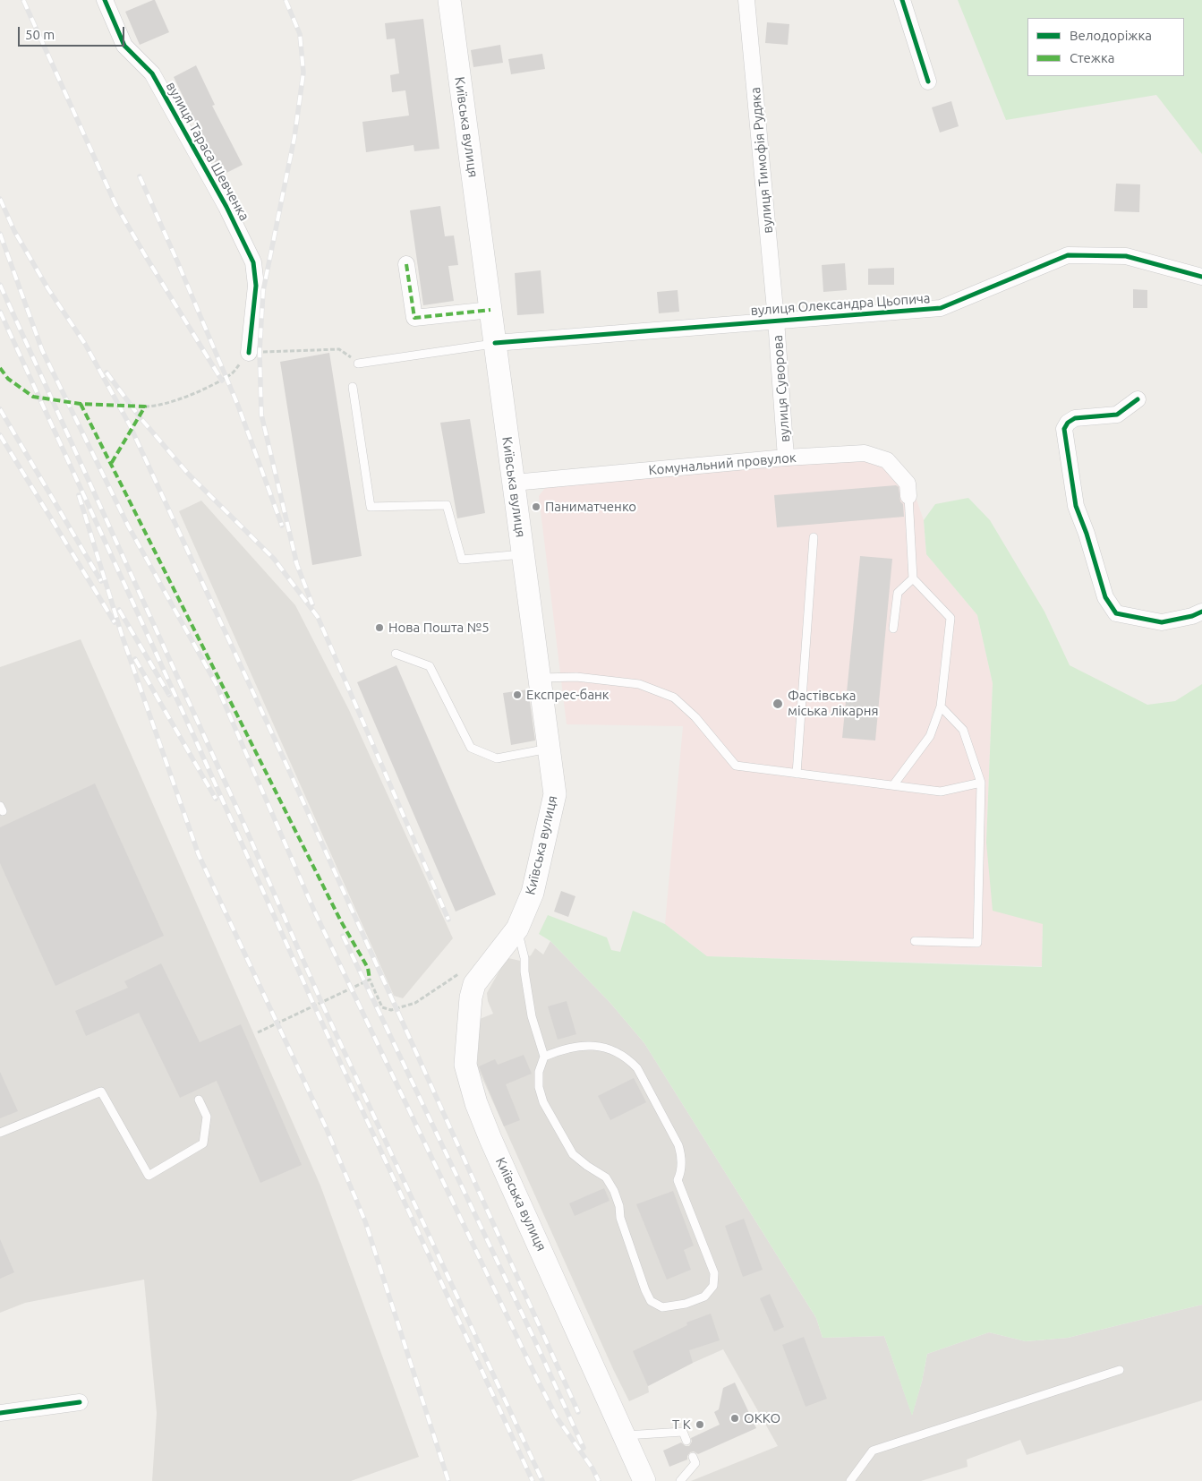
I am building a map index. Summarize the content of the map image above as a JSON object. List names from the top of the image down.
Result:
{
  "streets": {
    "main road": ["Київська вулиця"],
    "street": [
      "вулиця Тараса Шевченка",
      "вулиця Тимофія Рудяка",
      "вулиця Олександра Цьопича",
      "вулиця Суворова",
      "Комунальний провулок"
    ]
  },
  "crossings": [
    ["Київська вулиця", "вулиця Олександра Цьопича"],
    ["Київська вулиця", "Комунальний провулок"],
    ["вулиця Тимофія Рудяка", "вулиця Олександра Цьопича"],
    ["вулиця Тимофія Рудяка", "вулиця Суворова"],
    ["вулиця Олександра Цьопича", "вулиця Суворова"],
    ["вулиця Суворова", "Комунальний провулок"]
  ],
  "places": [
    "Паниматченко",
    "Нова Пошта №5",
    "Експрес-банк",
    "Фастівська міська лікарня",
    "OKKO",
    "Т К"
  ],
  "legend": ["Велодоріжка", "Стежка"],
  "scale_bar": "50 m"
}
